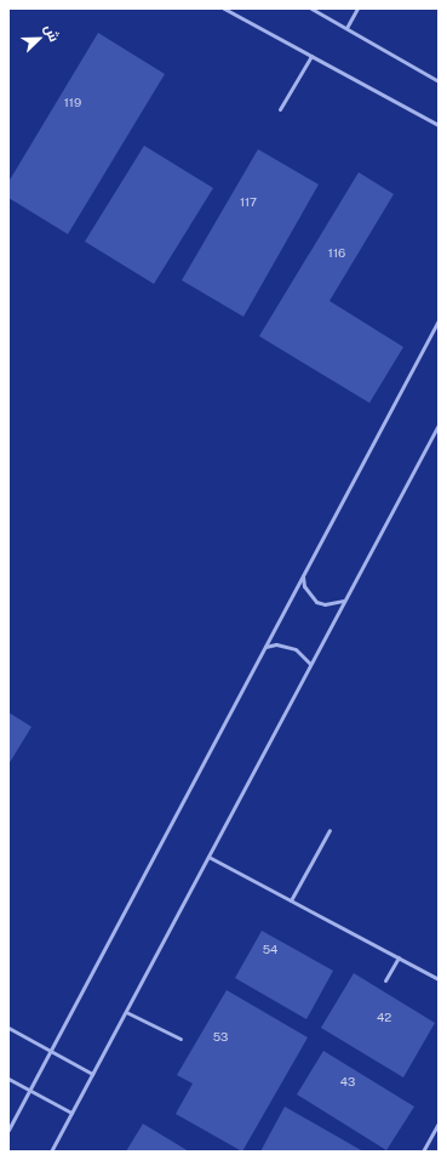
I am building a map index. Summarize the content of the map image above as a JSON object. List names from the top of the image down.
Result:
{
  "house_numbers": [
    "119",
    "117",
    "116",
    "54",
    "42",
    "53",
    "43"
  ],
  "north": "top right"
}
